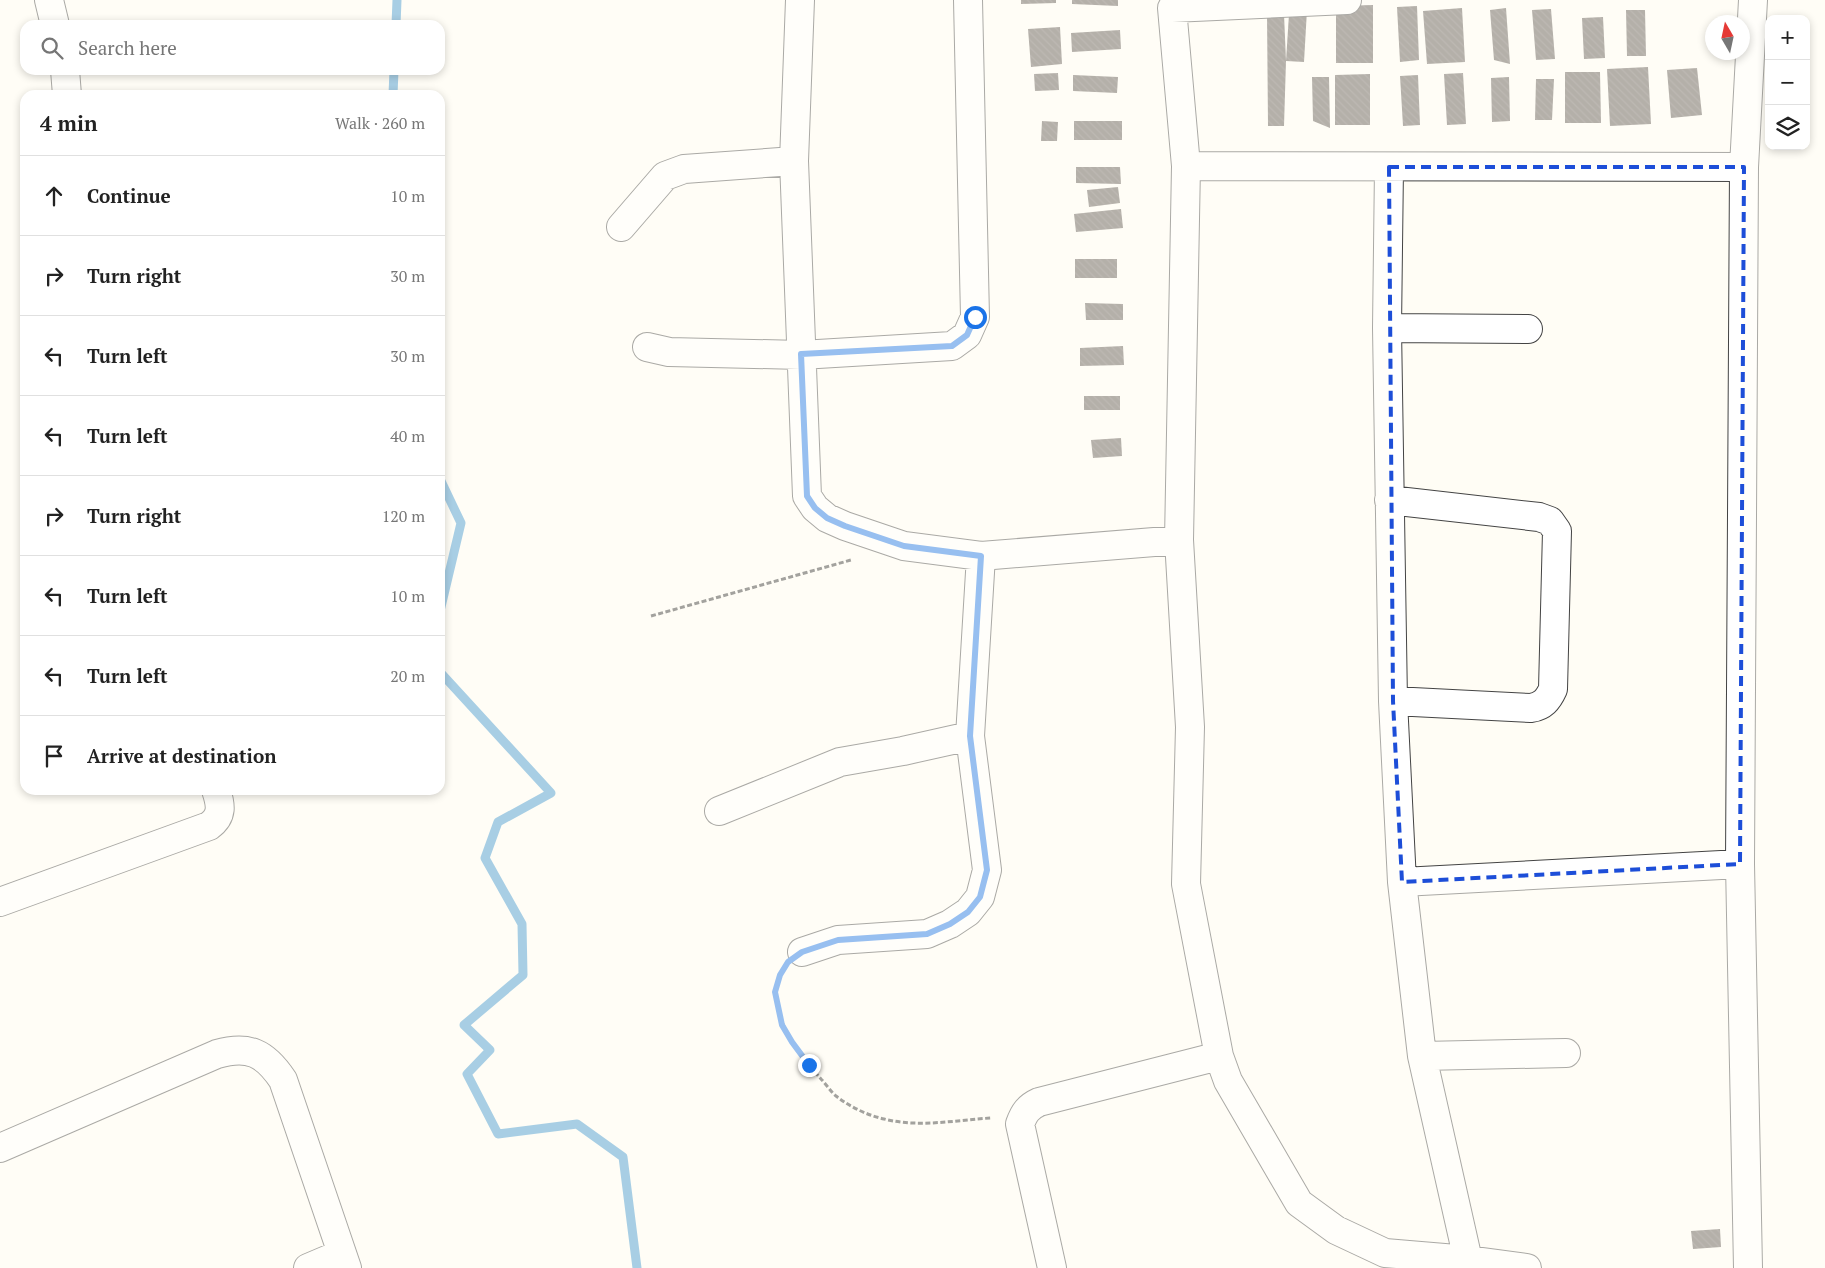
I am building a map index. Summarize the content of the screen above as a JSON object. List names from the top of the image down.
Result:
{
  "north": "top",
  "page": {
    "map_buttons": ["+", "−"],
    "search": "Search here",
    "heading": ["4 min", "Walk · 260 m"],
    "list": [
      ["Continue", "10 m"],
      ["Turn right", "30 m"],
      ["Turn left", "30 m"],
      ["Turn left", "40 m"],
      ["Turn right", "120 m"],
      ["Turn left", "10 m"],
      ["Turn left", "20 m"],
      "Arrive at destination"
    ]
  }
}
